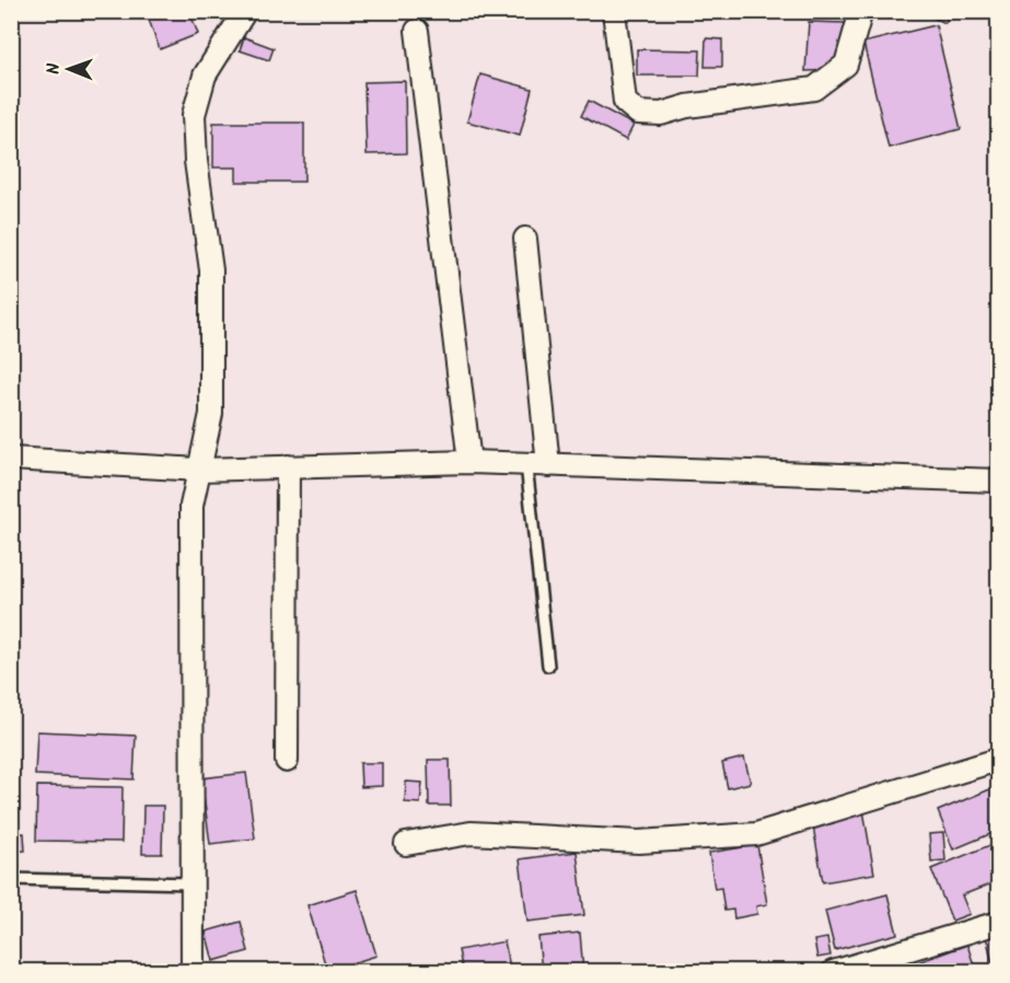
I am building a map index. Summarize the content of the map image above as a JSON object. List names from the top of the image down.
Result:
{
  "north": "left"
}
